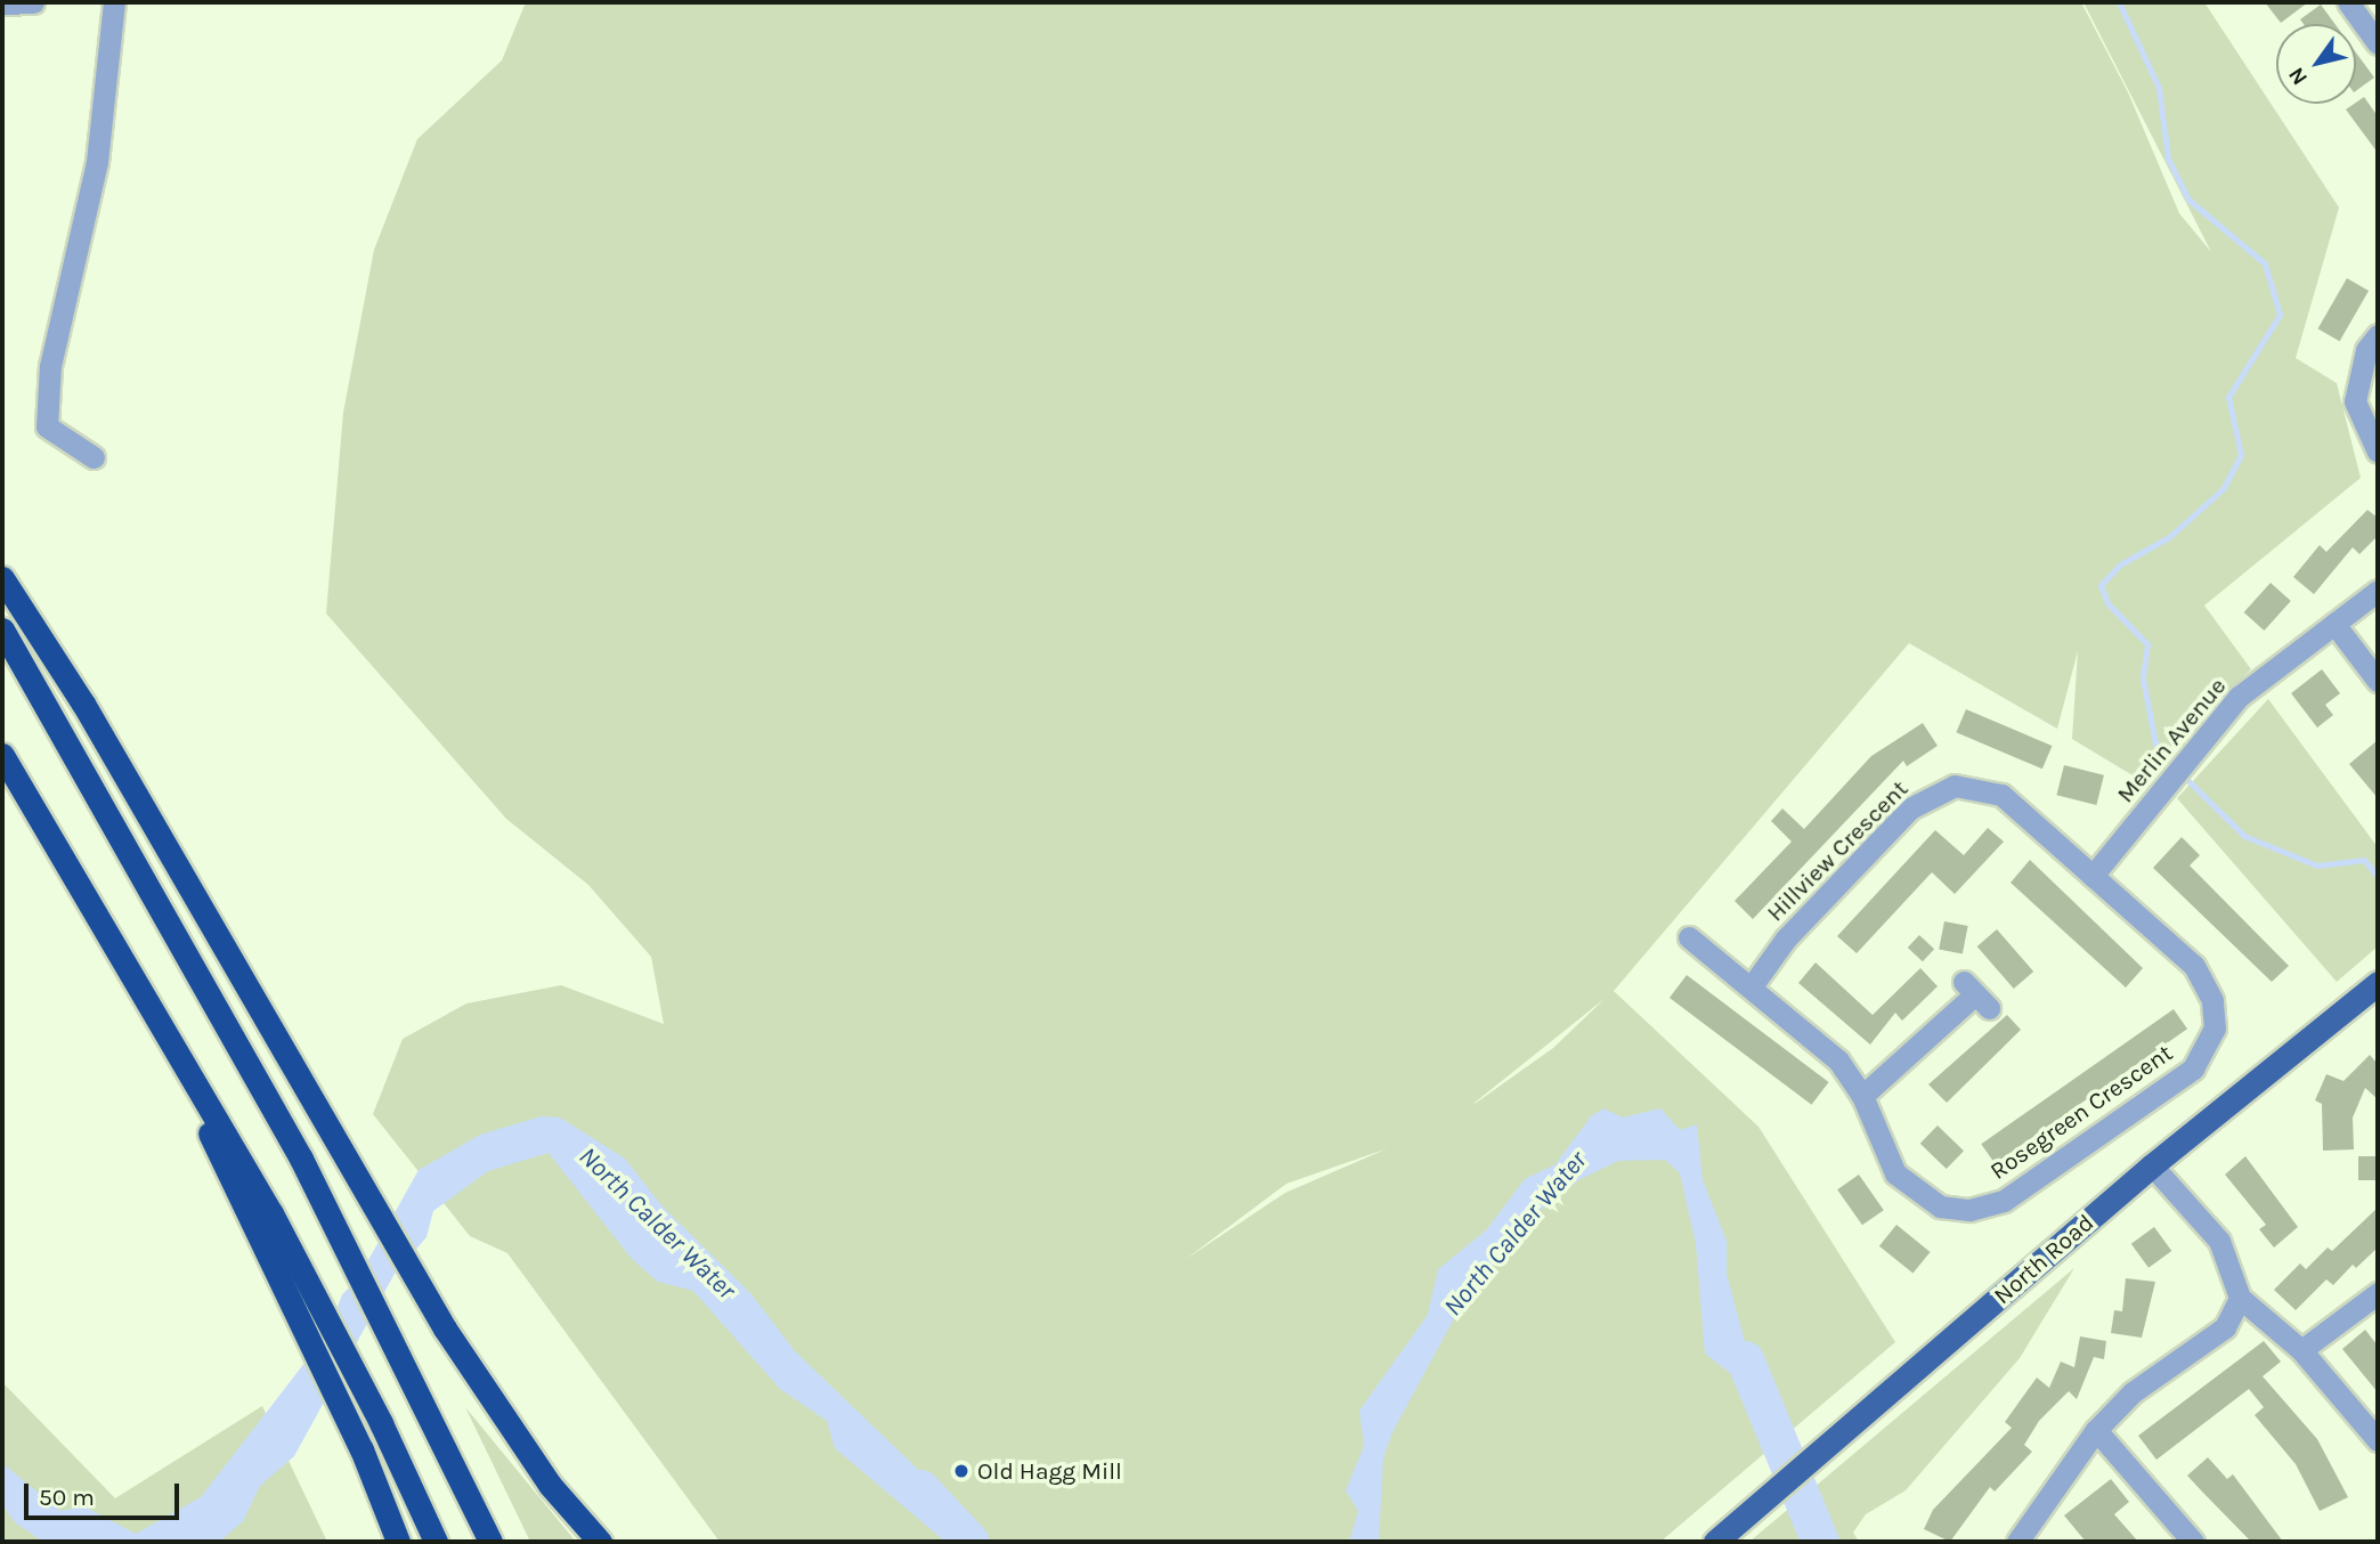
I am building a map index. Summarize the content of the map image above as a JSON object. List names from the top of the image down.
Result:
{
  "streets": {
    "main road": ["North Road"],
    "street": ["Merlin Avenue", "Hillview Crescent", "Rosegreen Crescent"]
  },
  "crossings": [
    ["Merlin Avenue", "Hillview Crescent"],
    ["Merlin Avenue", "Rosegreen Crescent"],
    ["Hillview Crescent", "Rosegreen Crescent"]
  ],
  "water": ["North Calder Water"],
  "places": ["Old Hagg Mill"],
  "scale_bar": "50 m",
  "north": "bottom left"
}
